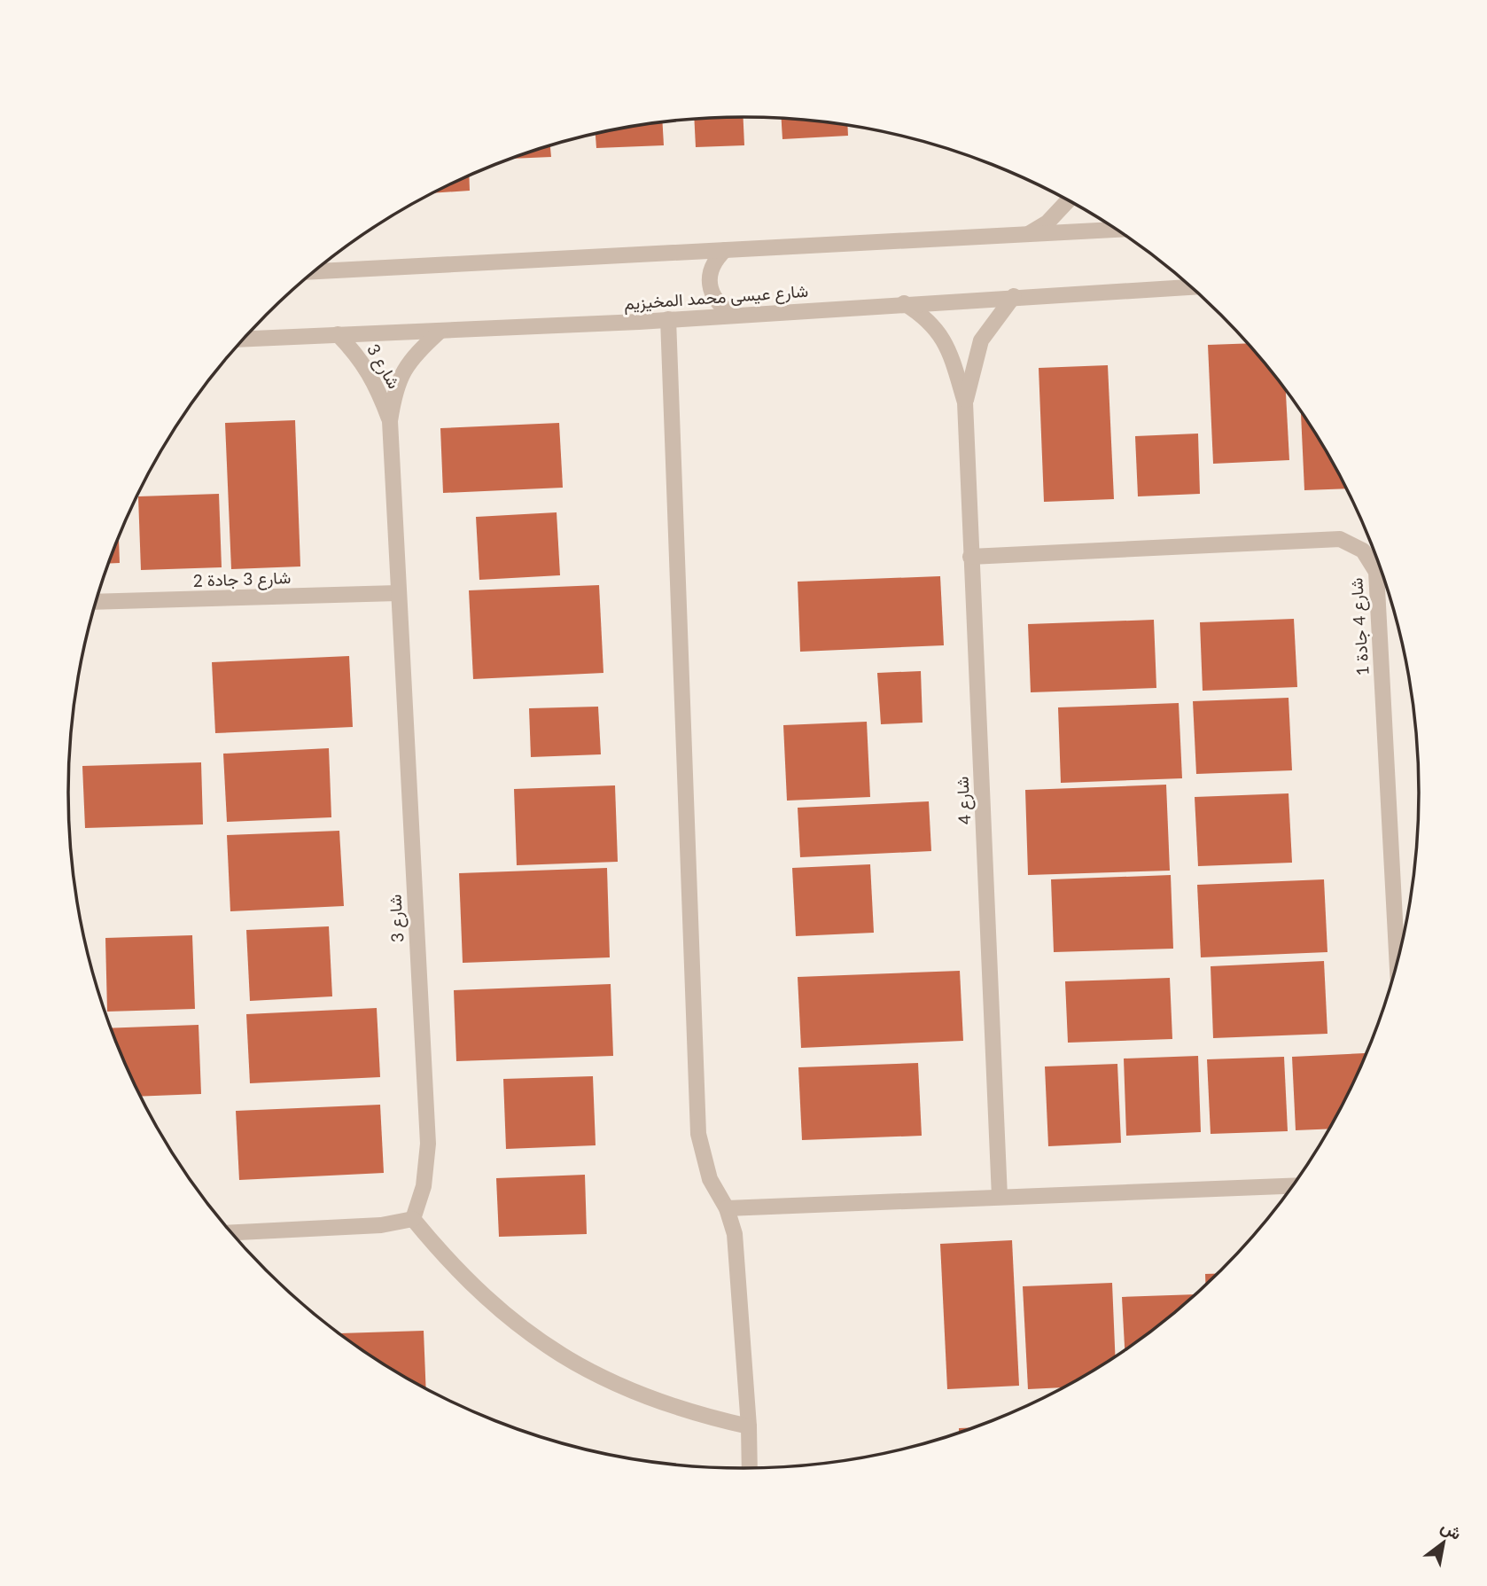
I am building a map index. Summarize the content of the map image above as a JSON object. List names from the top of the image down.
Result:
{
  "streets": {
    "street": [
      "شارع عيسى محمد المخيزيم",
      "شارع 3",
      "شارع 3 جادة 2",
      "شارع 4 جادة 1",
      "شارع 4"
    ]
  },
  "crossings": [
    ["شارع عيسى محمد المخيزيم", "شارع 3"],
    ["شارع عيسى محمد المخيزيم", "شارع 4"],
    ["شارع 3", "شارع 3 جادة 2"],
    ["شارع 4 جادة 1", "شارع 4"]
  ],
  "north": "top right"
}
